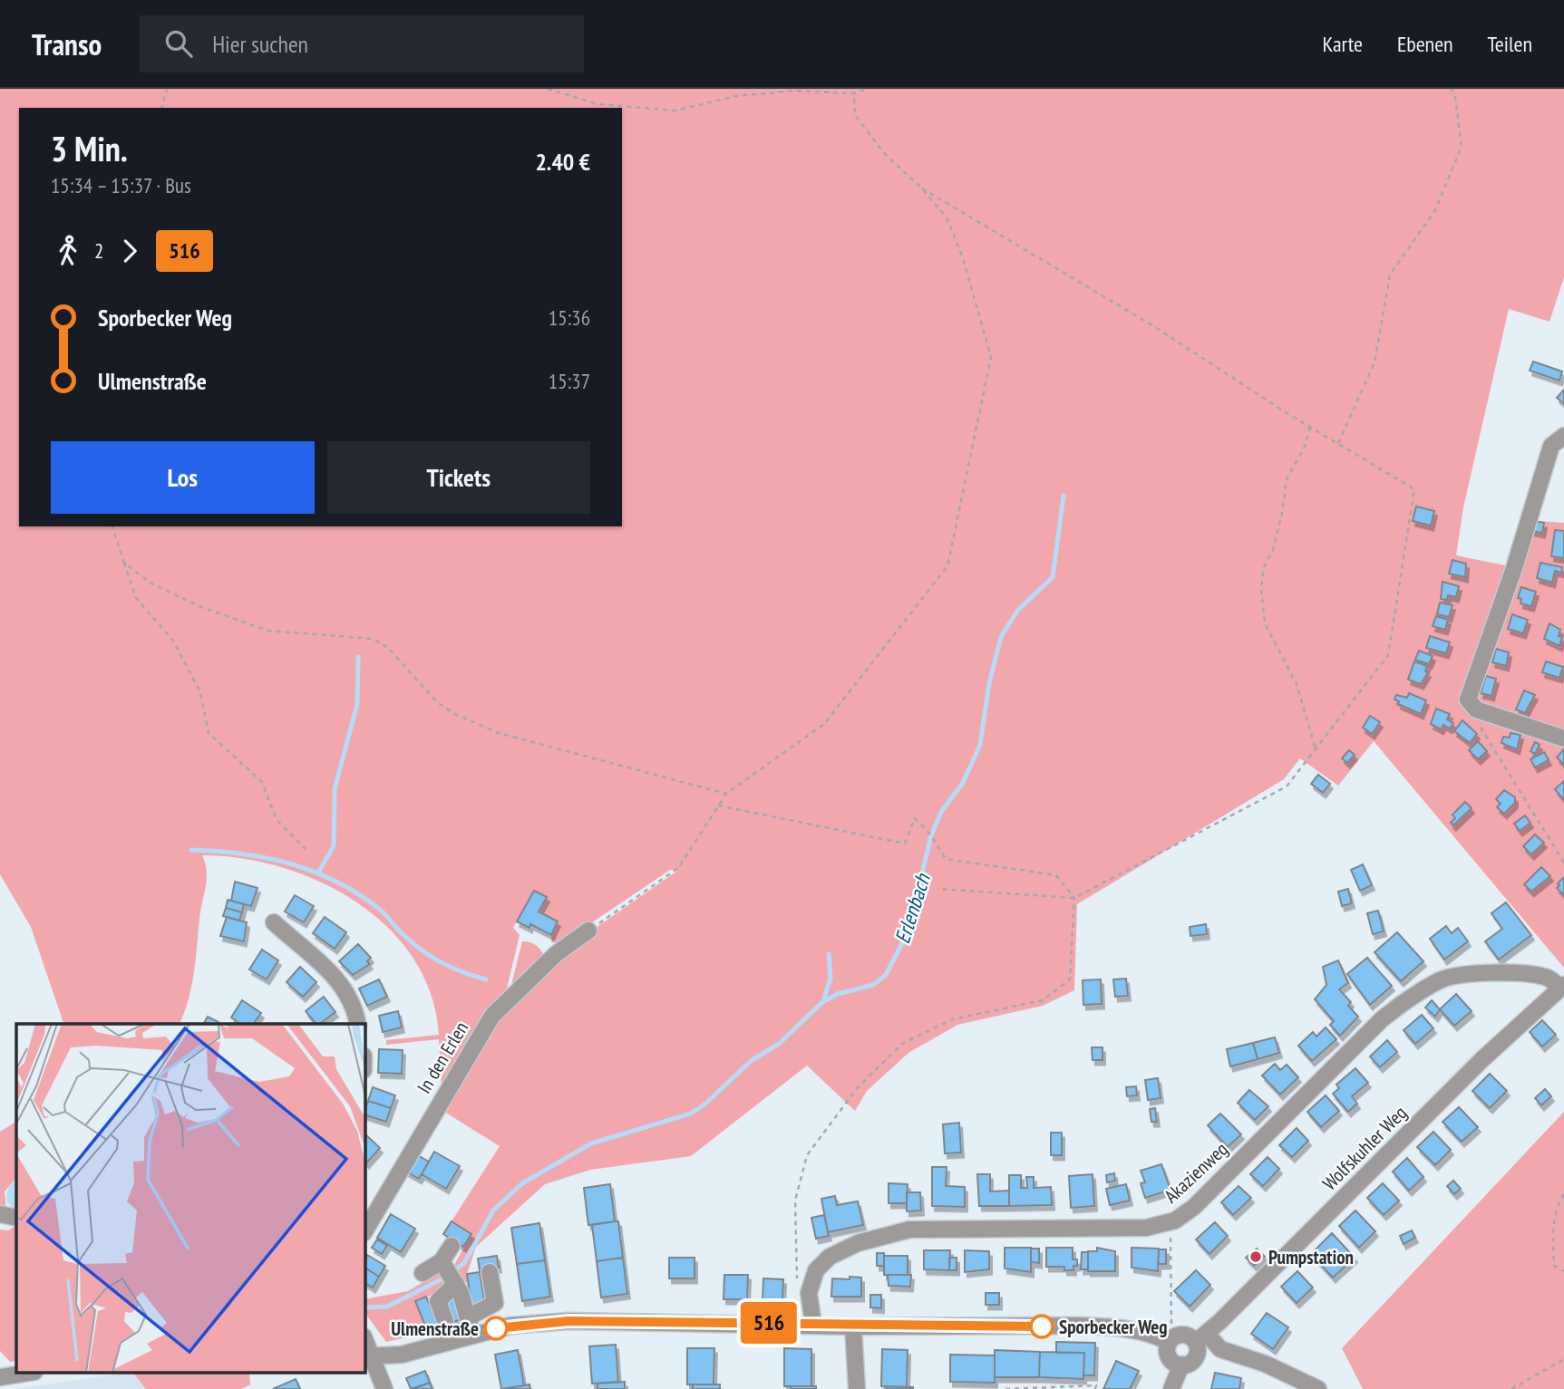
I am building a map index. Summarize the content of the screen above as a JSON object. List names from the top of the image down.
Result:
{
  "streets": {
    "street": ["In den Erlen", "Wolfskuhler Weg", "Akazienweg"]
  },
  "crossings": [
    ["Wolfskuhler Weg", "Akazienweg"]
  ],
  "water": ["Erlenbach"],
  "places": ["Pumpstation", "Sporbecker Weg", "Ulmenstraße"],
  "lines": ["bus line 516"],
  "page": {
    "header": "Transo",
    "search": "Hier suchen",
    "nav": ["Karte", "Ebenen", "Teilen"],
    "on_map": "516",
    "heading": ["3 Min.", "15:34 – 15:37 · Bus", "2.40 €"],
    "legs": ["2", "516"],
    "list": [
      {
        "name": "Sporbecker Weg",
        "value": "15:36"
      },
      {
        "name": "Ulmenstraße",
        "value": "15:37"
      }
    ],
    "buttons": ["Los", "Tickets"]
  }
}
